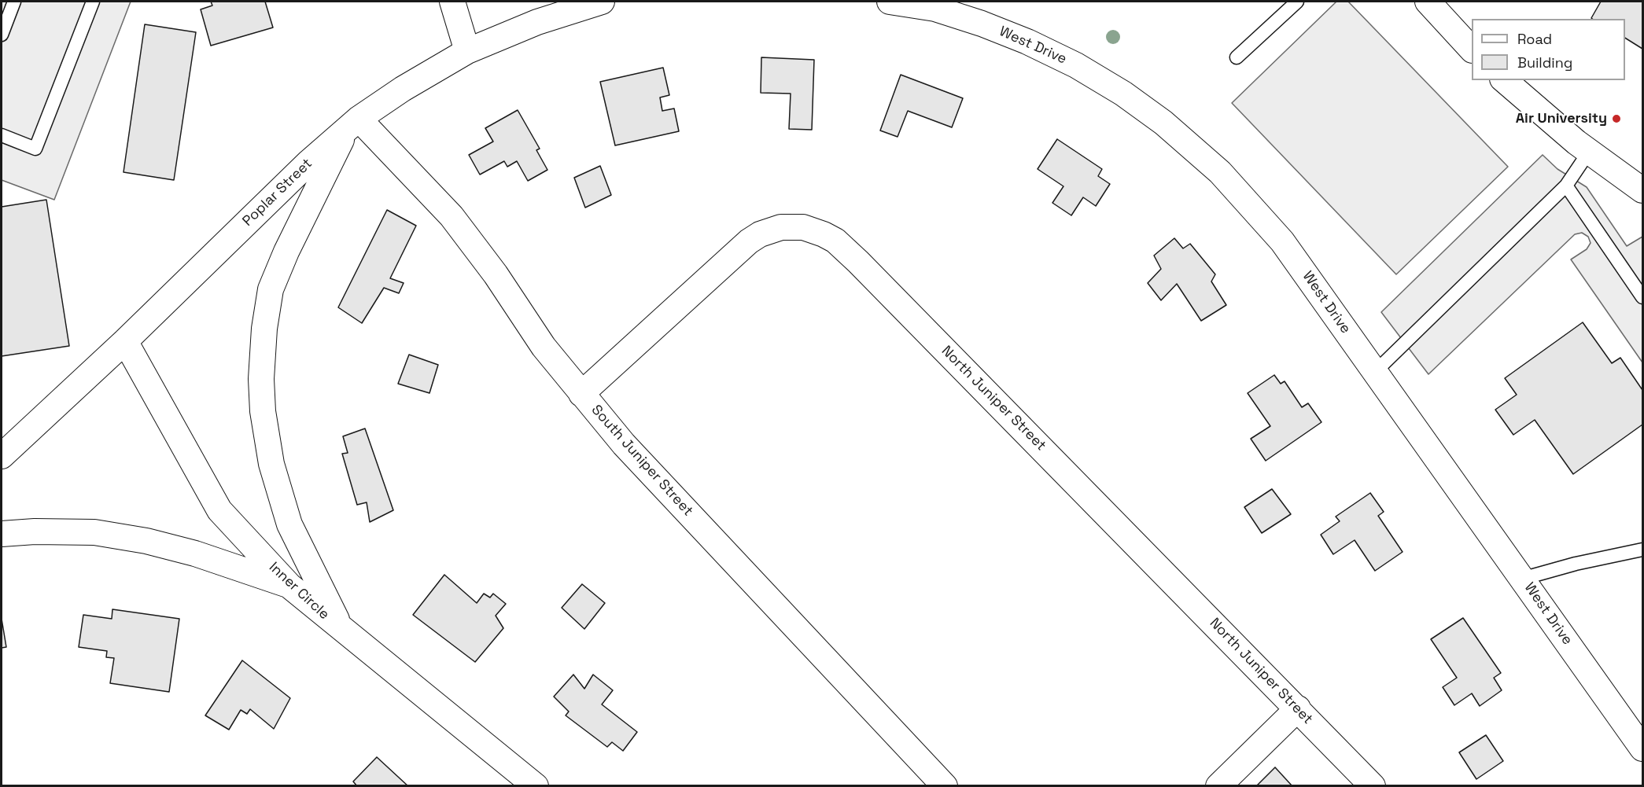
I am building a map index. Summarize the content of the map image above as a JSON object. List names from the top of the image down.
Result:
{
  "streets": {
    "street": [
      "West Drive",
      "Poplar Street",
      "North Juniper Street",
      "South Juniper Street",
      "Inner Circle"
    ]
  },
  "crossings": [
    ["Poplar Street", "South Juniper Street"],
    ["Poplar Street", "Inner Circle"],
    ["North Juniper Street", "South Juniper Street"]
  ],
  "places": ["Air University"],
  "legend": ["Road", "Building"]
}
